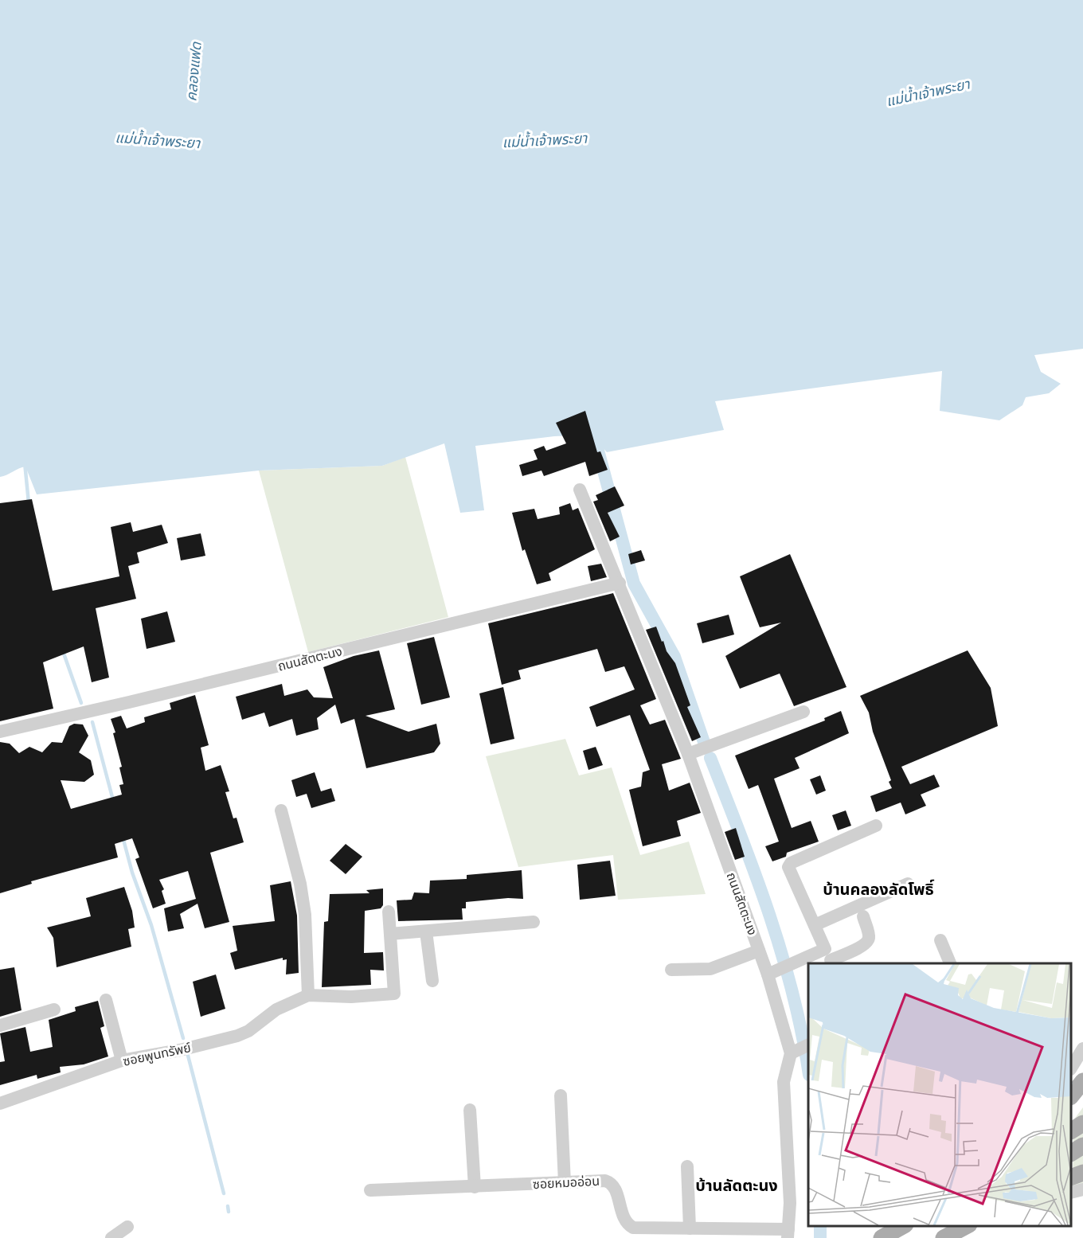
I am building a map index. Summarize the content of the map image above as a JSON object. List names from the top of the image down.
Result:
{
  "streets": {
    "street": ["ถนนสัตตะนง", "ซอยพูนทรัพย์", "ซอยหมออ่อน"]
  },
  "crossings": [
    ["ถนนสัตตะนง", "ซอยหมออ่อน"]
  ],
  "districts": ["บ้านคลองลัดโพธิ์", "บ้านลัดตะนง"],
  "water": ["คลองแฟด", "แม่น้ำเจ้าพระยา"]
}
